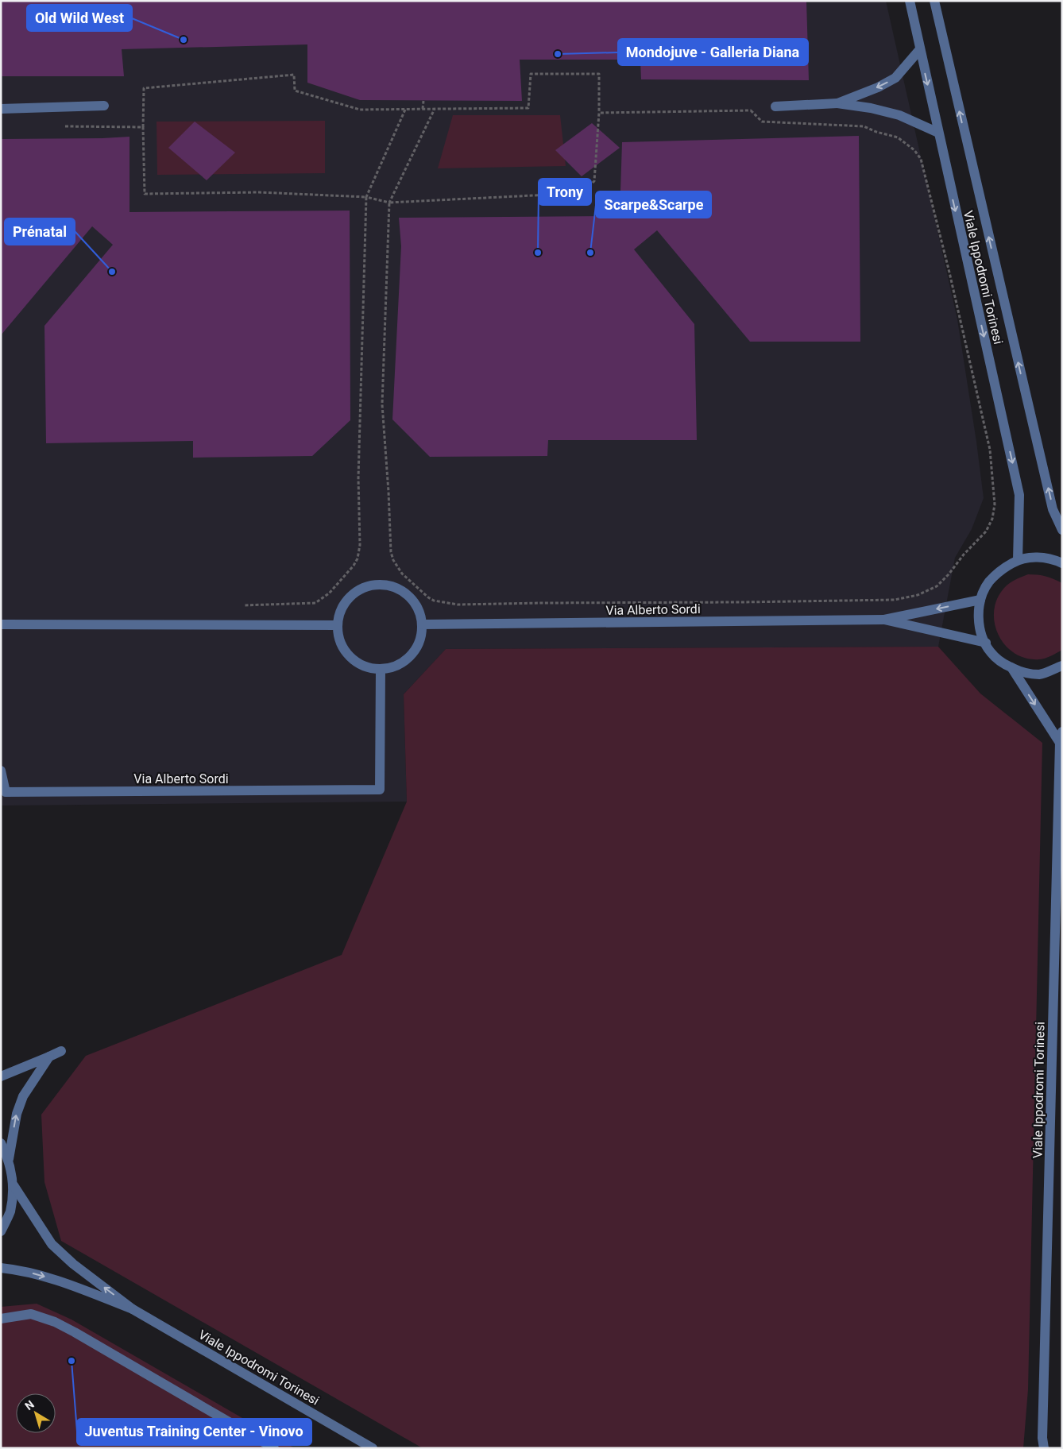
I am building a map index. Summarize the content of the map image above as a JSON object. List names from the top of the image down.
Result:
{
  "streets": {
    "street": ["Viale Ippodromi Torinesi", "Via Alberto Sordi"]
  },
  "places": [
    "Old Wild West",
    "Mondojuve - Galleria Diana",
    "Trony",
    "Scarpe&Scarpe",
    "Prénatal",
    "Juventus Training Center - Vinovo"
  ],
  "north": "top left"
}
